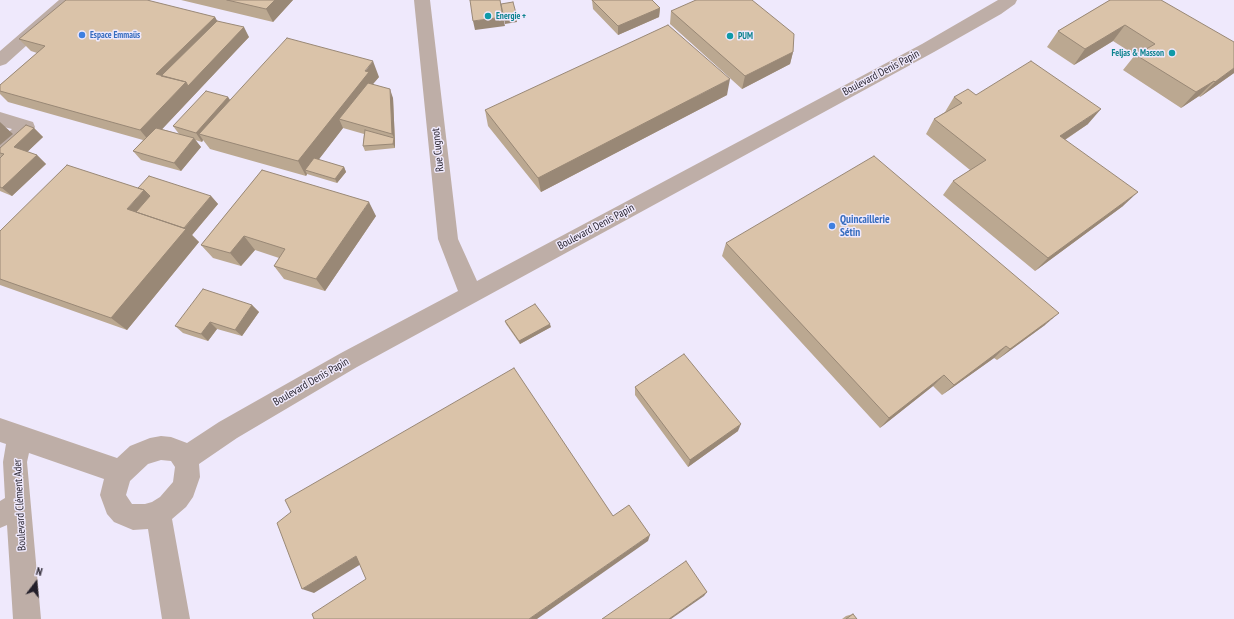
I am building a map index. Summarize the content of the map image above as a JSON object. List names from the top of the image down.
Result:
{
  "streets": {
    "street": ["Boulevard Denis Papin", "Rue Cugnot", "Boulevard Clément Ader"]
  },
  "crossings": [
    ["Boulevard Denis Papin", "Rue Cugnot"],
    ["Boulevard Denis Papin", "Boulevard Clément Ader"]
  ],
  "places": [
    "Energie +",
    "Espace Emmaüs",
    "PUM",
    "Feljas & Masson",
    "Quincaillerie Sétin"
  ],
  "north": "top"
}
